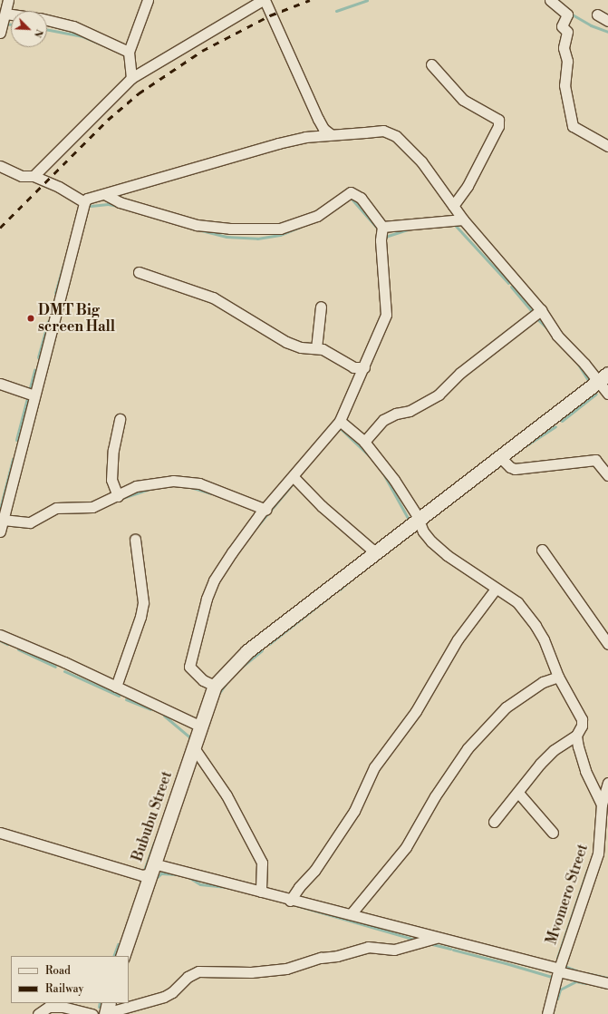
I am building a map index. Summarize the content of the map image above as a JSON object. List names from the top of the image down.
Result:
{
  "streets": {
    "street": ["Bububu Street", "Mvomero Street"]
  },
  "places": ["DMT Big screen Hall"],
  "legend": ["Road", "Railway"],
  "north": "bottom right"
}
